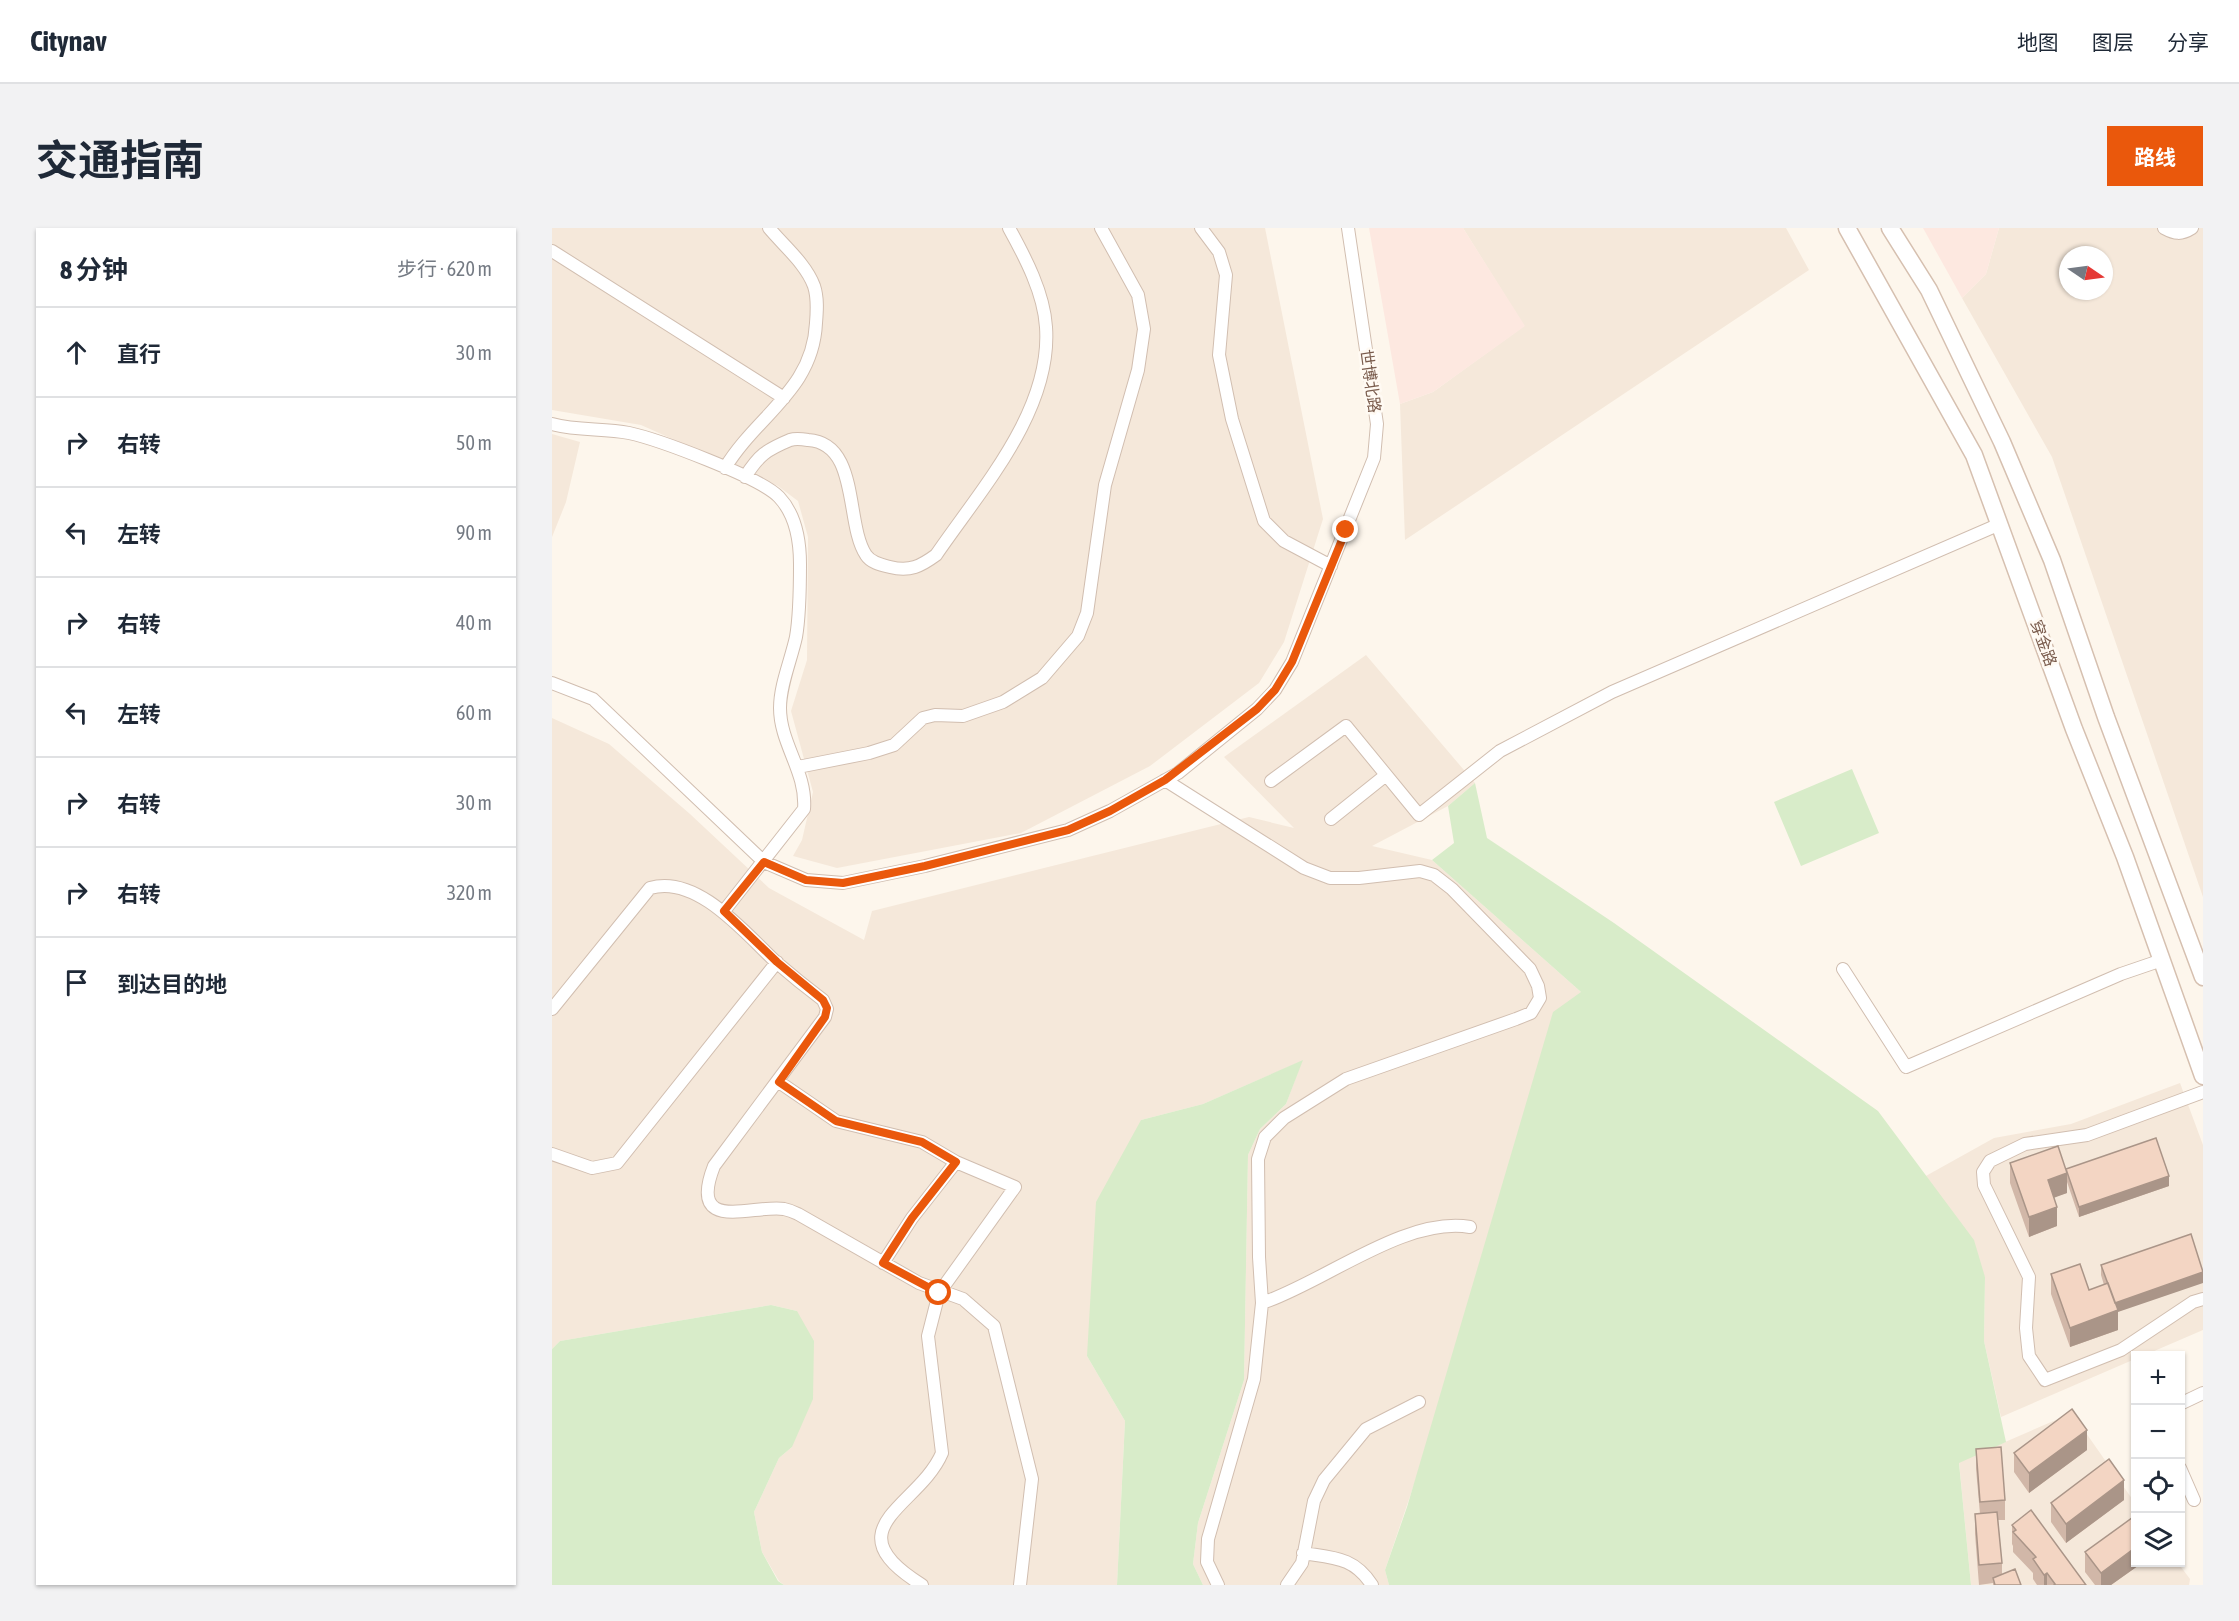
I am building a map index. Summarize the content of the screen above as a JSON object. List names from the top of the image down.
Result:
{
  "streets": {
    "main road": ["穿金路"],
    "street": ["世博北路"]
  },
  "north": "right",
  "page": {
    "header": "Citynav",
    "nav": ["地图", "图层", "分享"],
    "title": "交通指南",
    "buttons": "路线",
    "heading": ["8 分钟", "步行 · 620 m"],
    "list": [
      ["直行", "30 m"],
      ["右转", "50 m"],
      ["左转", "90 m"],
      ["右转", "40 m"],
      ["左转", "60 m"],
      ["右转", "30 m"],
      ["右转", "320 m"],
      "到达目的地"
    ],
    "map_buttons": ["+", "−"]
  }
}
